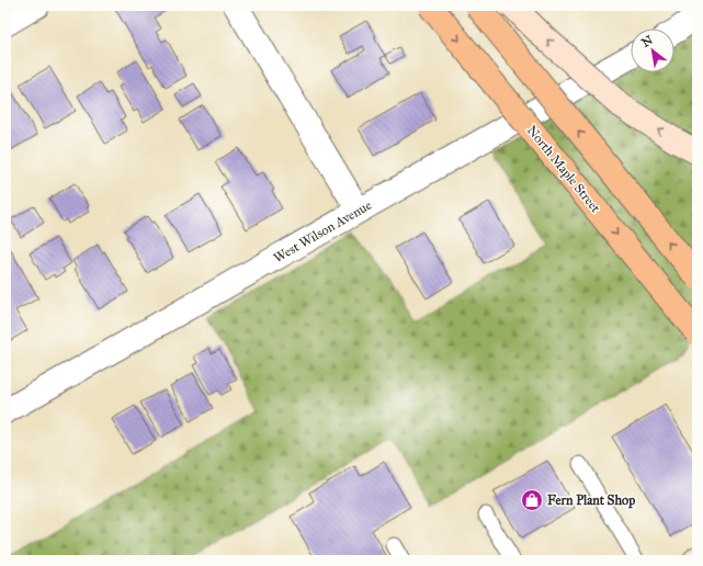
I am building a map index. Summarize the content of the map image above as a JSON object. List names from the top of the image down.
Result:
{
  "streets": {
    "main road": ["North Maple Street"],
    "street": ["West Wilson Avenue"]
  },
  "places": {
    "shop": ["Fern Plant Shop"]
  },
  "north": "top left"
}
